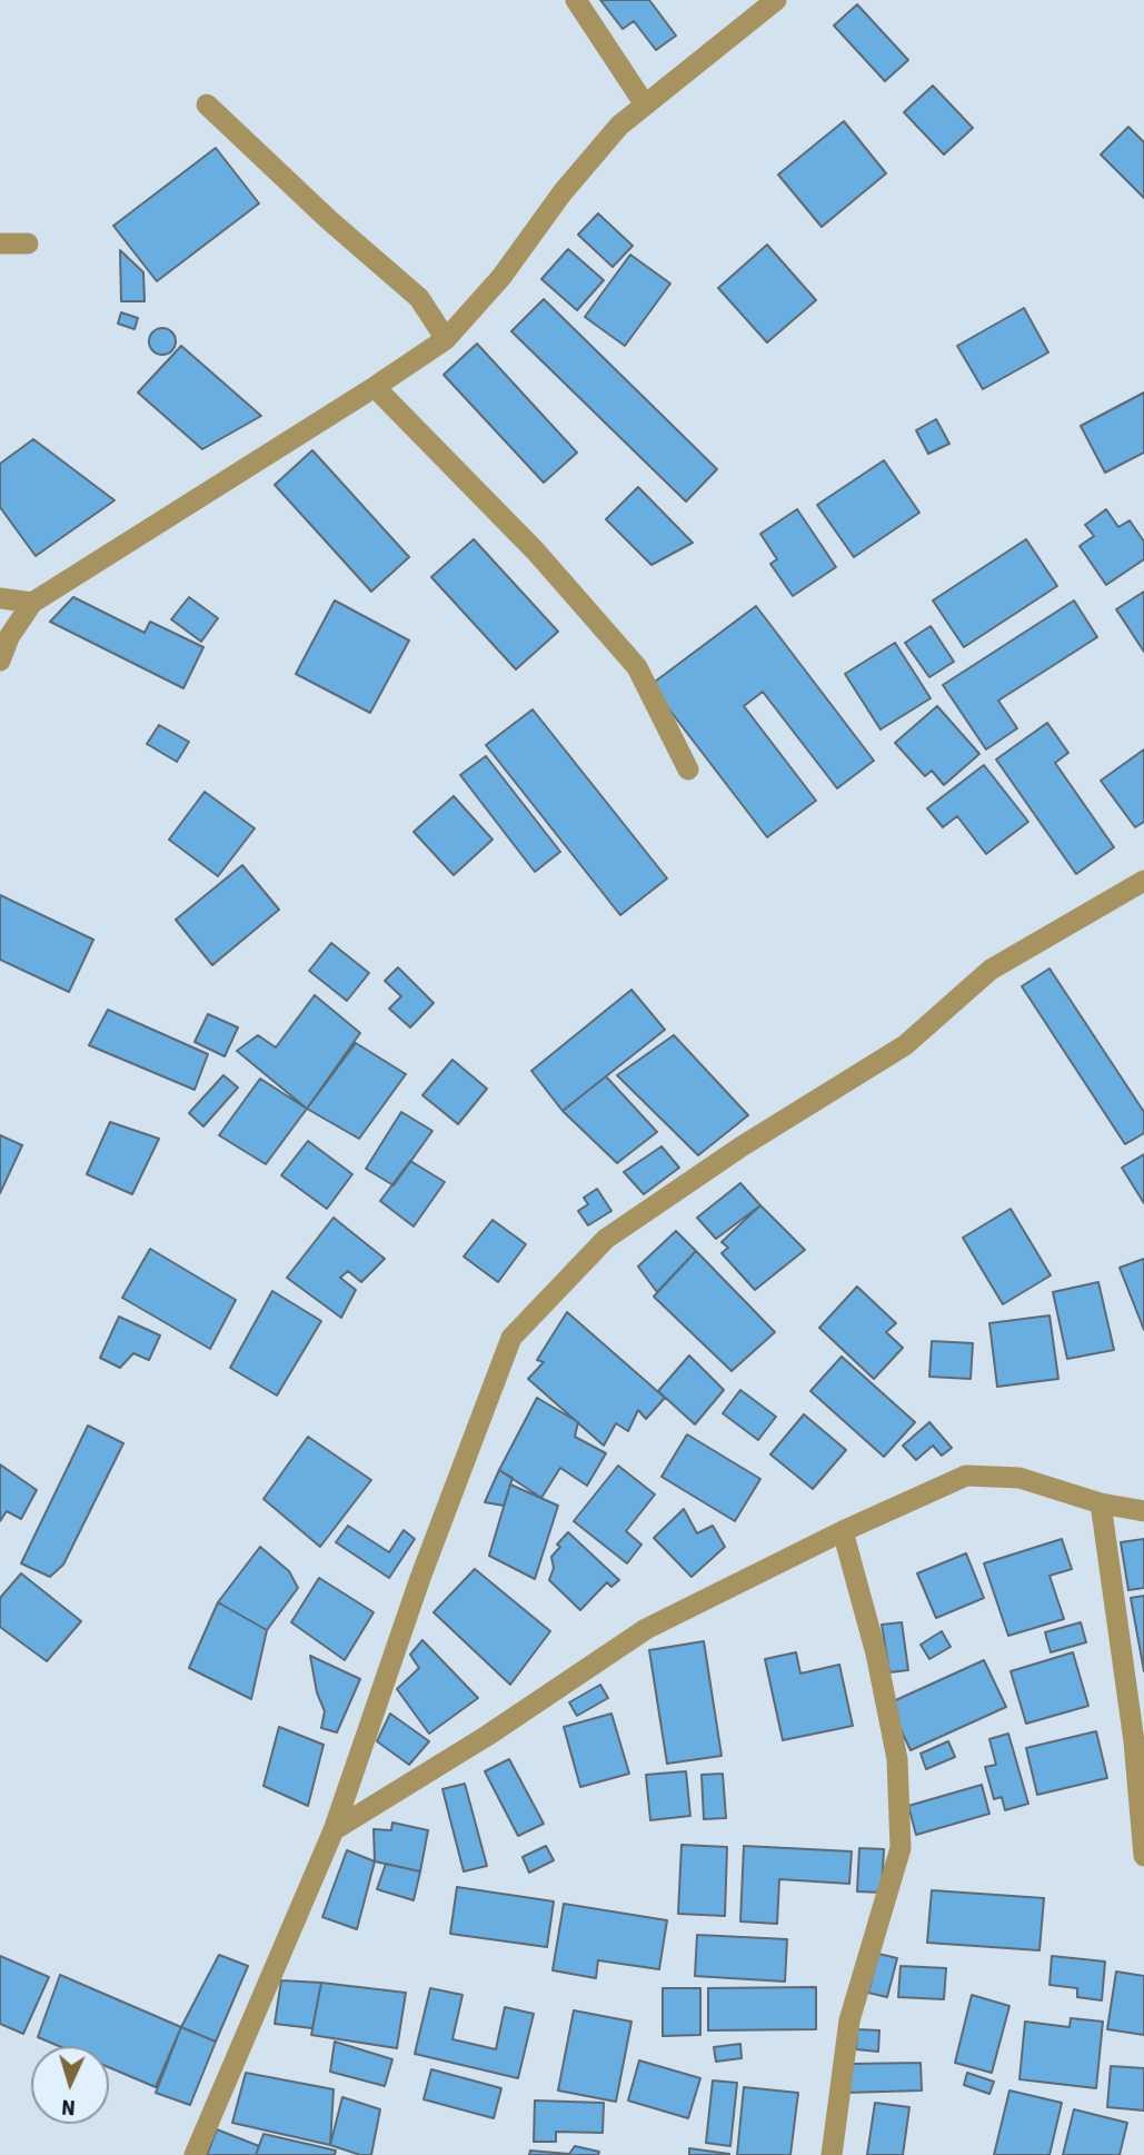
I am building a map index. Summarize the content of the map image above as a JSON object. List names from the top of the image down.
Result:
{
  "north": "bottom"
}
